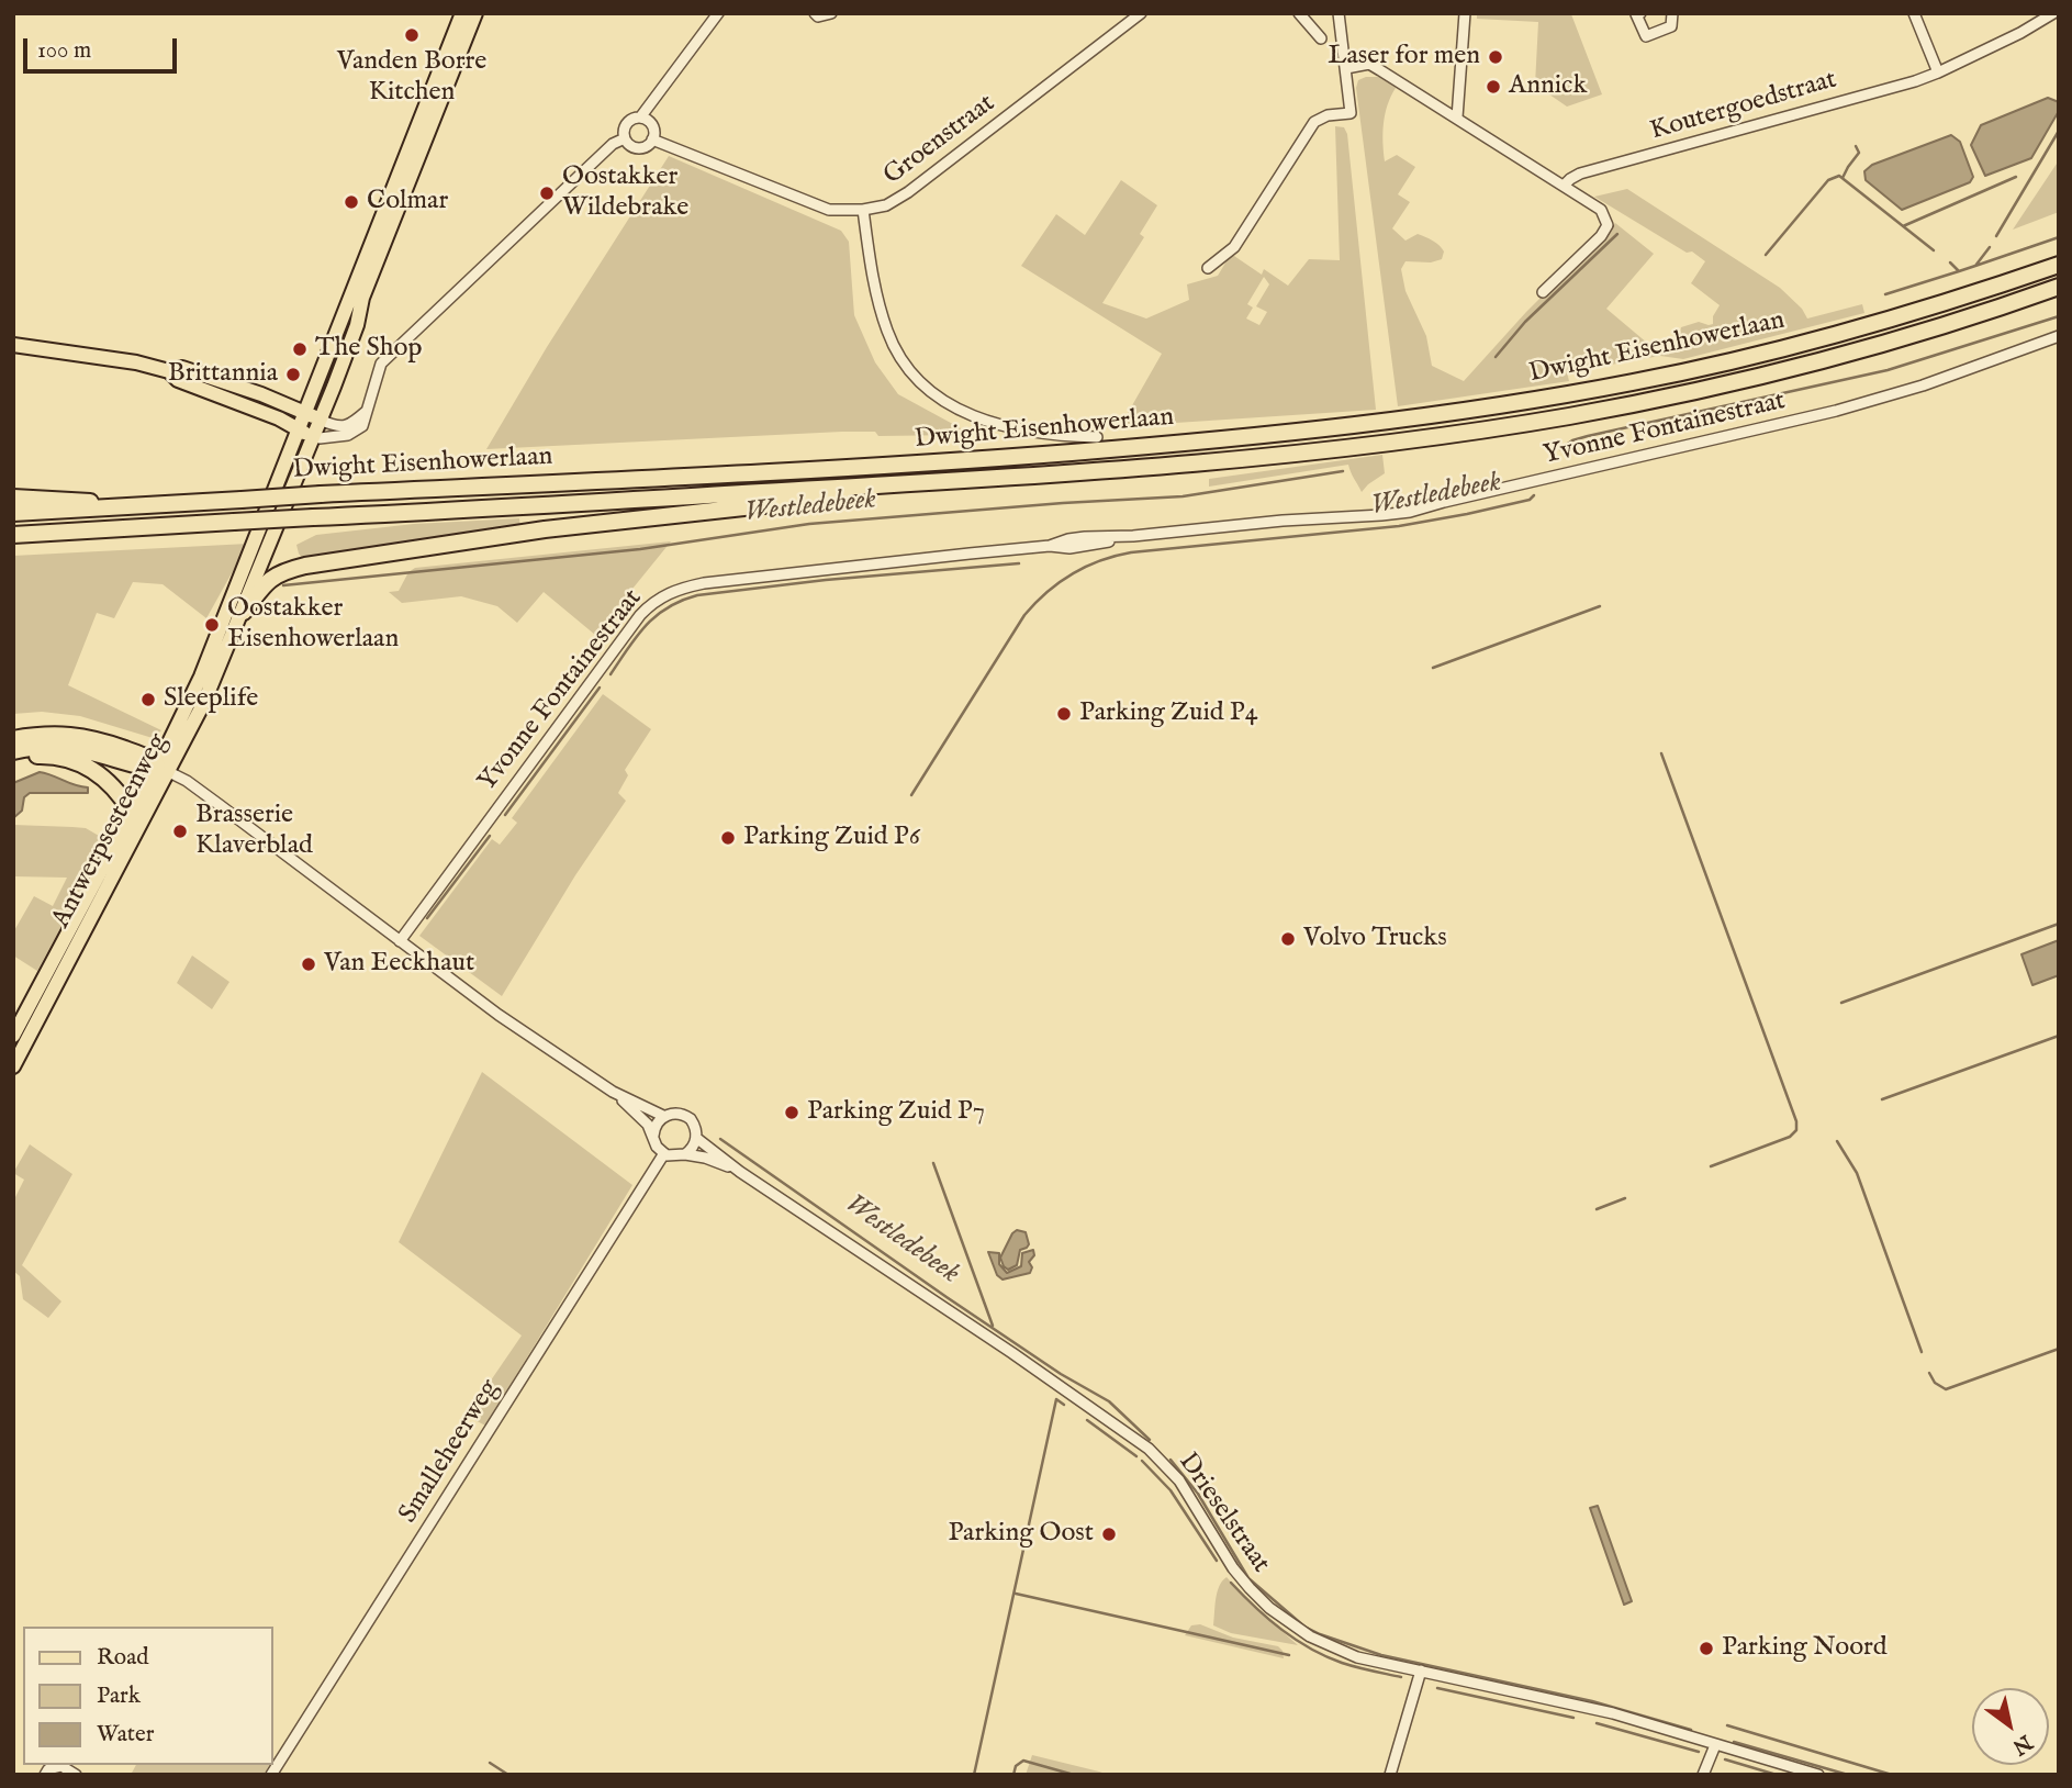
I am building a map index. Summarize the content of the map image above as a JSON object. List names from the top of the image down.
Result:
{
  "streets": {
    "highway": ["Dwight Eisenhowerlaan"],
    "main road": ["Antwerpsesteenweg"],
    "street": [
      "Koutergoedstraat",
      "Groenstraat",
      "Yvonne Fontainestraat",
      "Smalleheerweg",
      "Drieselstraat"
    ]
  },
  "crossings": [
    ["Yvonne Fontainestraat", "Drieselstraat"],
    ["Antwerpsesteenweg", "Drieselstraat"],
    ["Smalleheerweg", "Drieselstraat"]
  ],
  "water": ["Westledebeek"],
  "places": [
    "Vanden Borre Kitchen",
    "Laser for men",
    "Annick",
    "Oostakker Wildebrake",
    "Colmar",
    "The Shop",
    "Brittannia",
    "Oostakker Eisenhowerlaan",
    "Sleeplife",
    "Parking Zuid P4",
    "Brasserie Klaverblad",
    "Parking Zuid P6",
    "Volvo Trucks",
    "Van Eeckhaut",
    "Parking Zuid P7",
    "Parking Oost",
    "Parking Noord"
  ],
  "legend": ["Road", "Park", "Water"],
  "scale_bar": "100 m",
  "north": "bottom right"
}
